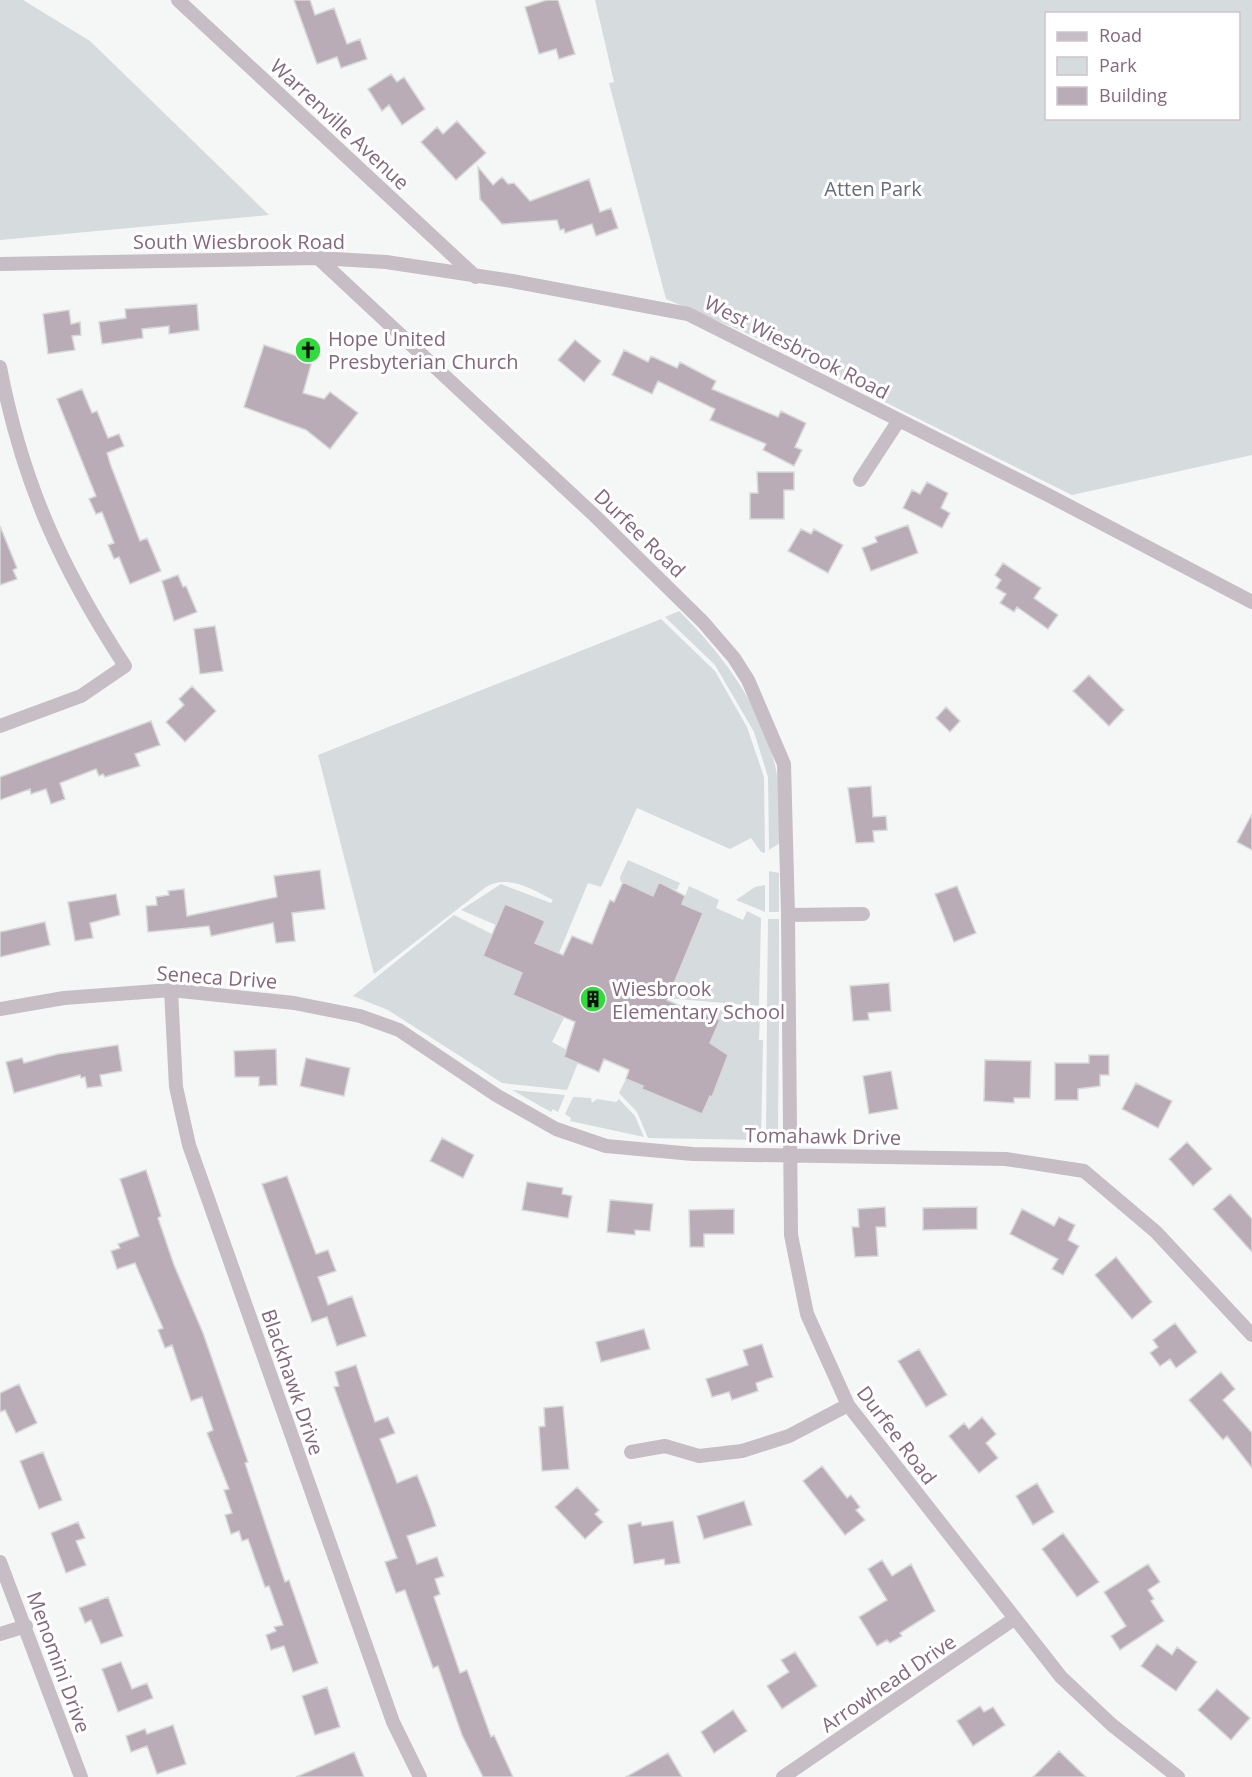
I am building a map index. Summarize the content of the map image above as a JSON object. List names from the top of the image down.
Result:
{
  "streets": {
    "street": [
      "Warrenville Avenue",
      "South Wiesbrook Road",
      "West Wiesbrook Road",
      "Durfee Road",
      "Seneca Drive",
      "Tomahawk Drive",
      "Blackhawk Drive",
      "Menomini Drive",
      "Arrowhead Drive"
    ]
  },
  "crossings": [
    ["Warrenville Avenue", "South Wiesbrook Road"],
    ["Warrenville Avenue", "West Wiesbrook Road"],
    ["South Wiesbrook Road", "West Wiesbrook Road"],
    ["South Wiesbrook Road", "Durfee Road"],
    ["Durfee Road", "Tomahawk Drive"],
    ["Durfee Road", "Arrowhead Drive"],
    ["Seneca Drive", "Tomahawk Drive"],
    ["Seneca Drive", "Blackhawk Drive"]
  ],
  "parks": ["Atten Park"],
  "places": {
    "church": ["Hope United Presbyterian Church"],
    "building": ["Wiesbrook Elementary School"]
  },
  "legend": ["Road", "Park", "Building"]
}
